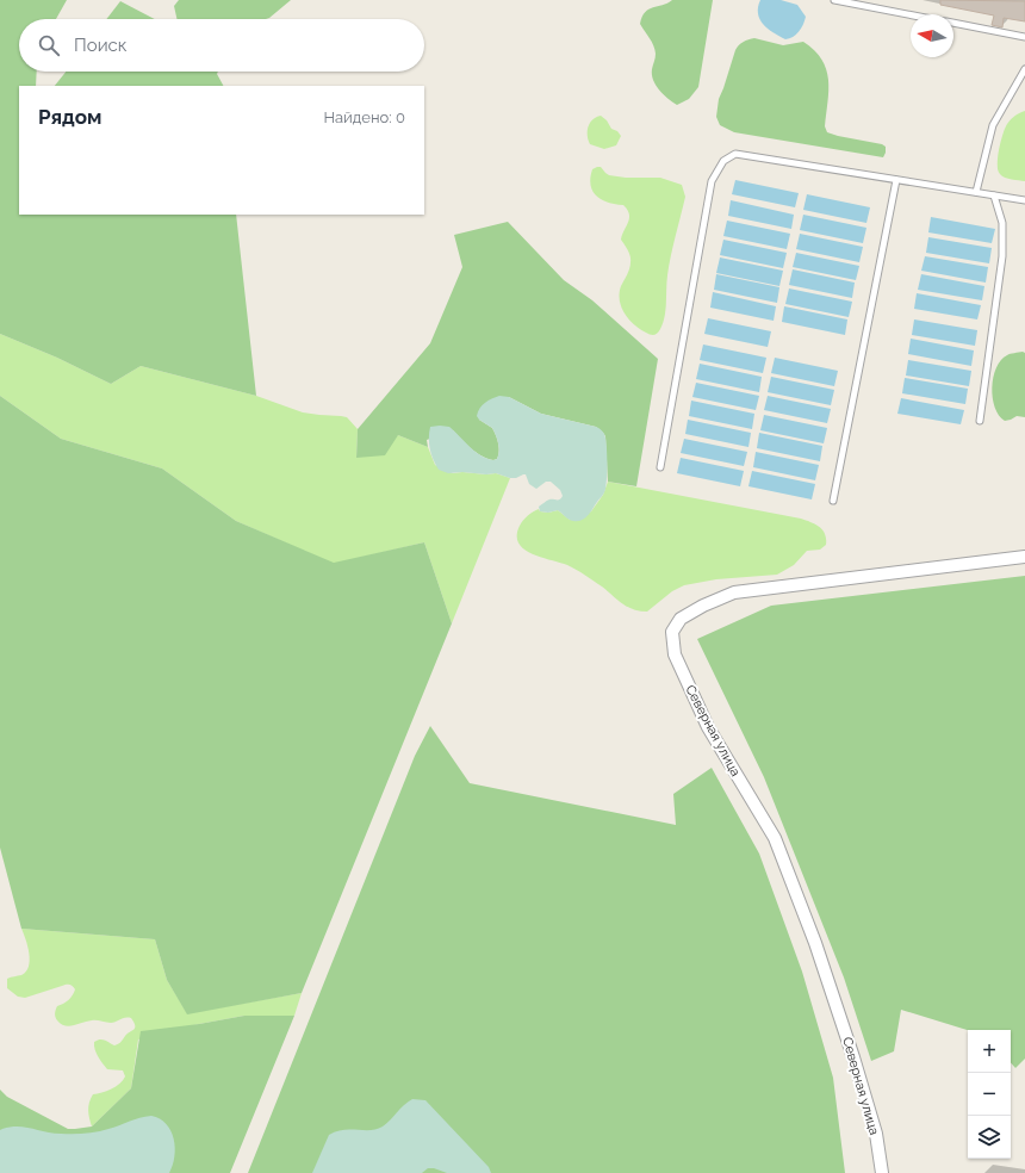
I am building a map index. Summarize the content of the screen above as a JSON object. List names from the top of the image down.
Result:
{
  "streets": {
    "street": ["Северная улица"]
  },
  "north": "left",
  "page": {
    "search": "Поиск",
    "heading": ["Рядом", "Найдено: 0"],
    "map_buttons": ["+", "−"]
  }
}
